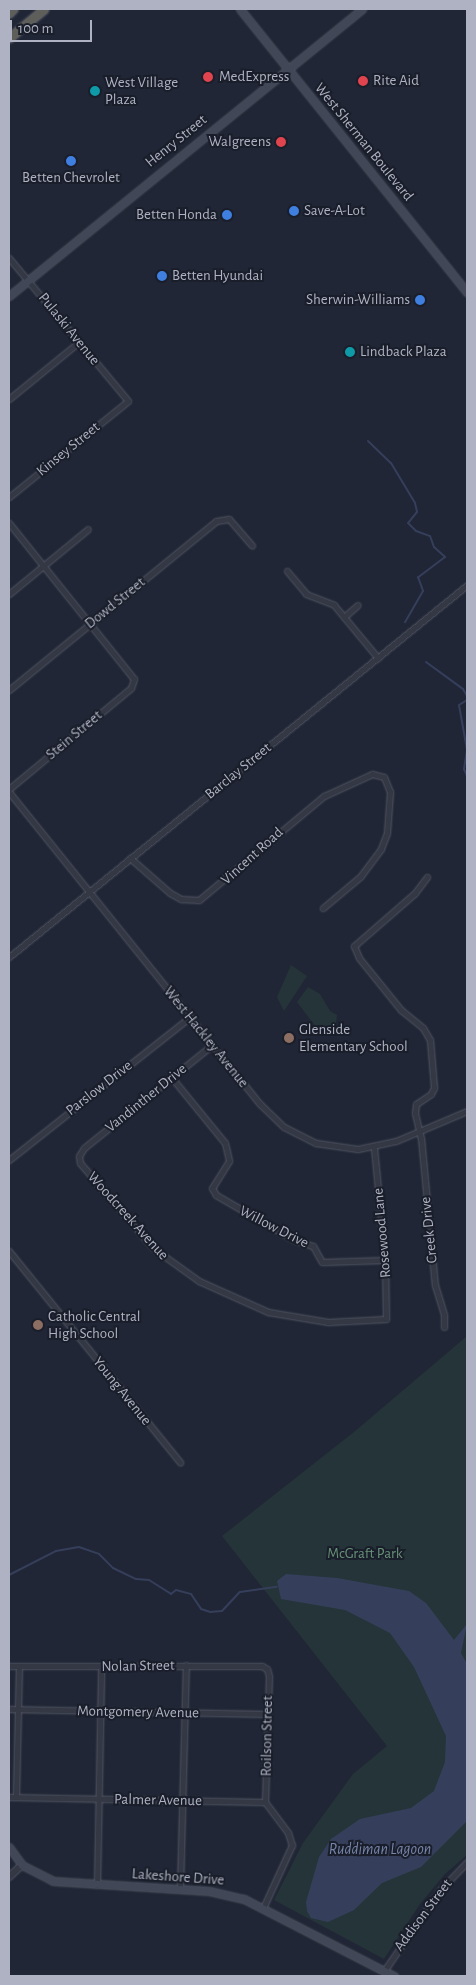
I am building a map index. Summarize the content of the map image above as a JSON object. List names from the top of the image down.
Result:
{
  "streets": {
    "main road": ["Henry Street", "West Sherman Boulevard", "Lakeshore Drive"],
    "street": [
      "Pulaski Avenue",
      "Kinsey Street",
      "Dowd Street",
      "Stein Street",
      "Barclay Street",
      "Vincent Road",
      "West Hackley Avenue",
      "Parslow Drive",
      "Vandinther Drive",
      "Woodcreek Avenue",
      "Willow Drive",
      "Creek Drive",
      "Rosewood Lane",
      "Young Avenue",
      "Nolan Street",
      "Montgomery Avenue",
      "Roilson Street",
      "Palmer Avenue",
      "Addison Street"
    ]
  },
  "crossings": [
    ["Henry Street", "West Sherman Boulevard"],
    ["Henry Street", "Pulaski Avenue"],
    ["Pulaski Avenue", "Kinsey Street"],
    ["Dowd Street", "Stein Street"],
    ["Stein Street", "West Hackley Avenue"],
    ["Barclay Street", "Vincent Road"],
    ["Barclay Street", "West Hackley Avenue"],
    ["West Hackley Avenue", "Parslow Drive"],
    ["West Hackley Avenue", "Vandinther Drive"],
    ["West Hackley Avenue", "Creek Drive"],
    ["West Hackley Avenue", "Rosewood Lane"],
    ["Vandinther Drive", "Woodcreek Avenue"],
    ["Vandinther Drive", "Willow Drive"],
    ["Woodcreek Avenue", "Rosewood Lane"],
    ["Willow Drive", "Rosewood Lane"],
    ["Nolan Street", "Roilson Street"],
    ["Montgomery Avenue", "Roilson Street"],
    ["Roilson Street", "Palmer Avenue"],
    ["Lakeshore Drive", "Addison Street"]
  ],
  "water": ["Ruddiman Lagoon"],
  "parks": ["McGraft Park"],
  "places": [
    "MedExpress",
    "Rite Aid",
    "West Village Plaza",
    "Walgreens",
    "Betten Chevrolet",
    "Save-A-Lot",
    "Betten Honda",
    "Betten Hyundai",
    "Sherwin-Williams",
    "Lindback Plaza",
    "Glenside Elementary School",
    "Catholic Central High School"
  ],
  "scale_bar": "100 m"
}
